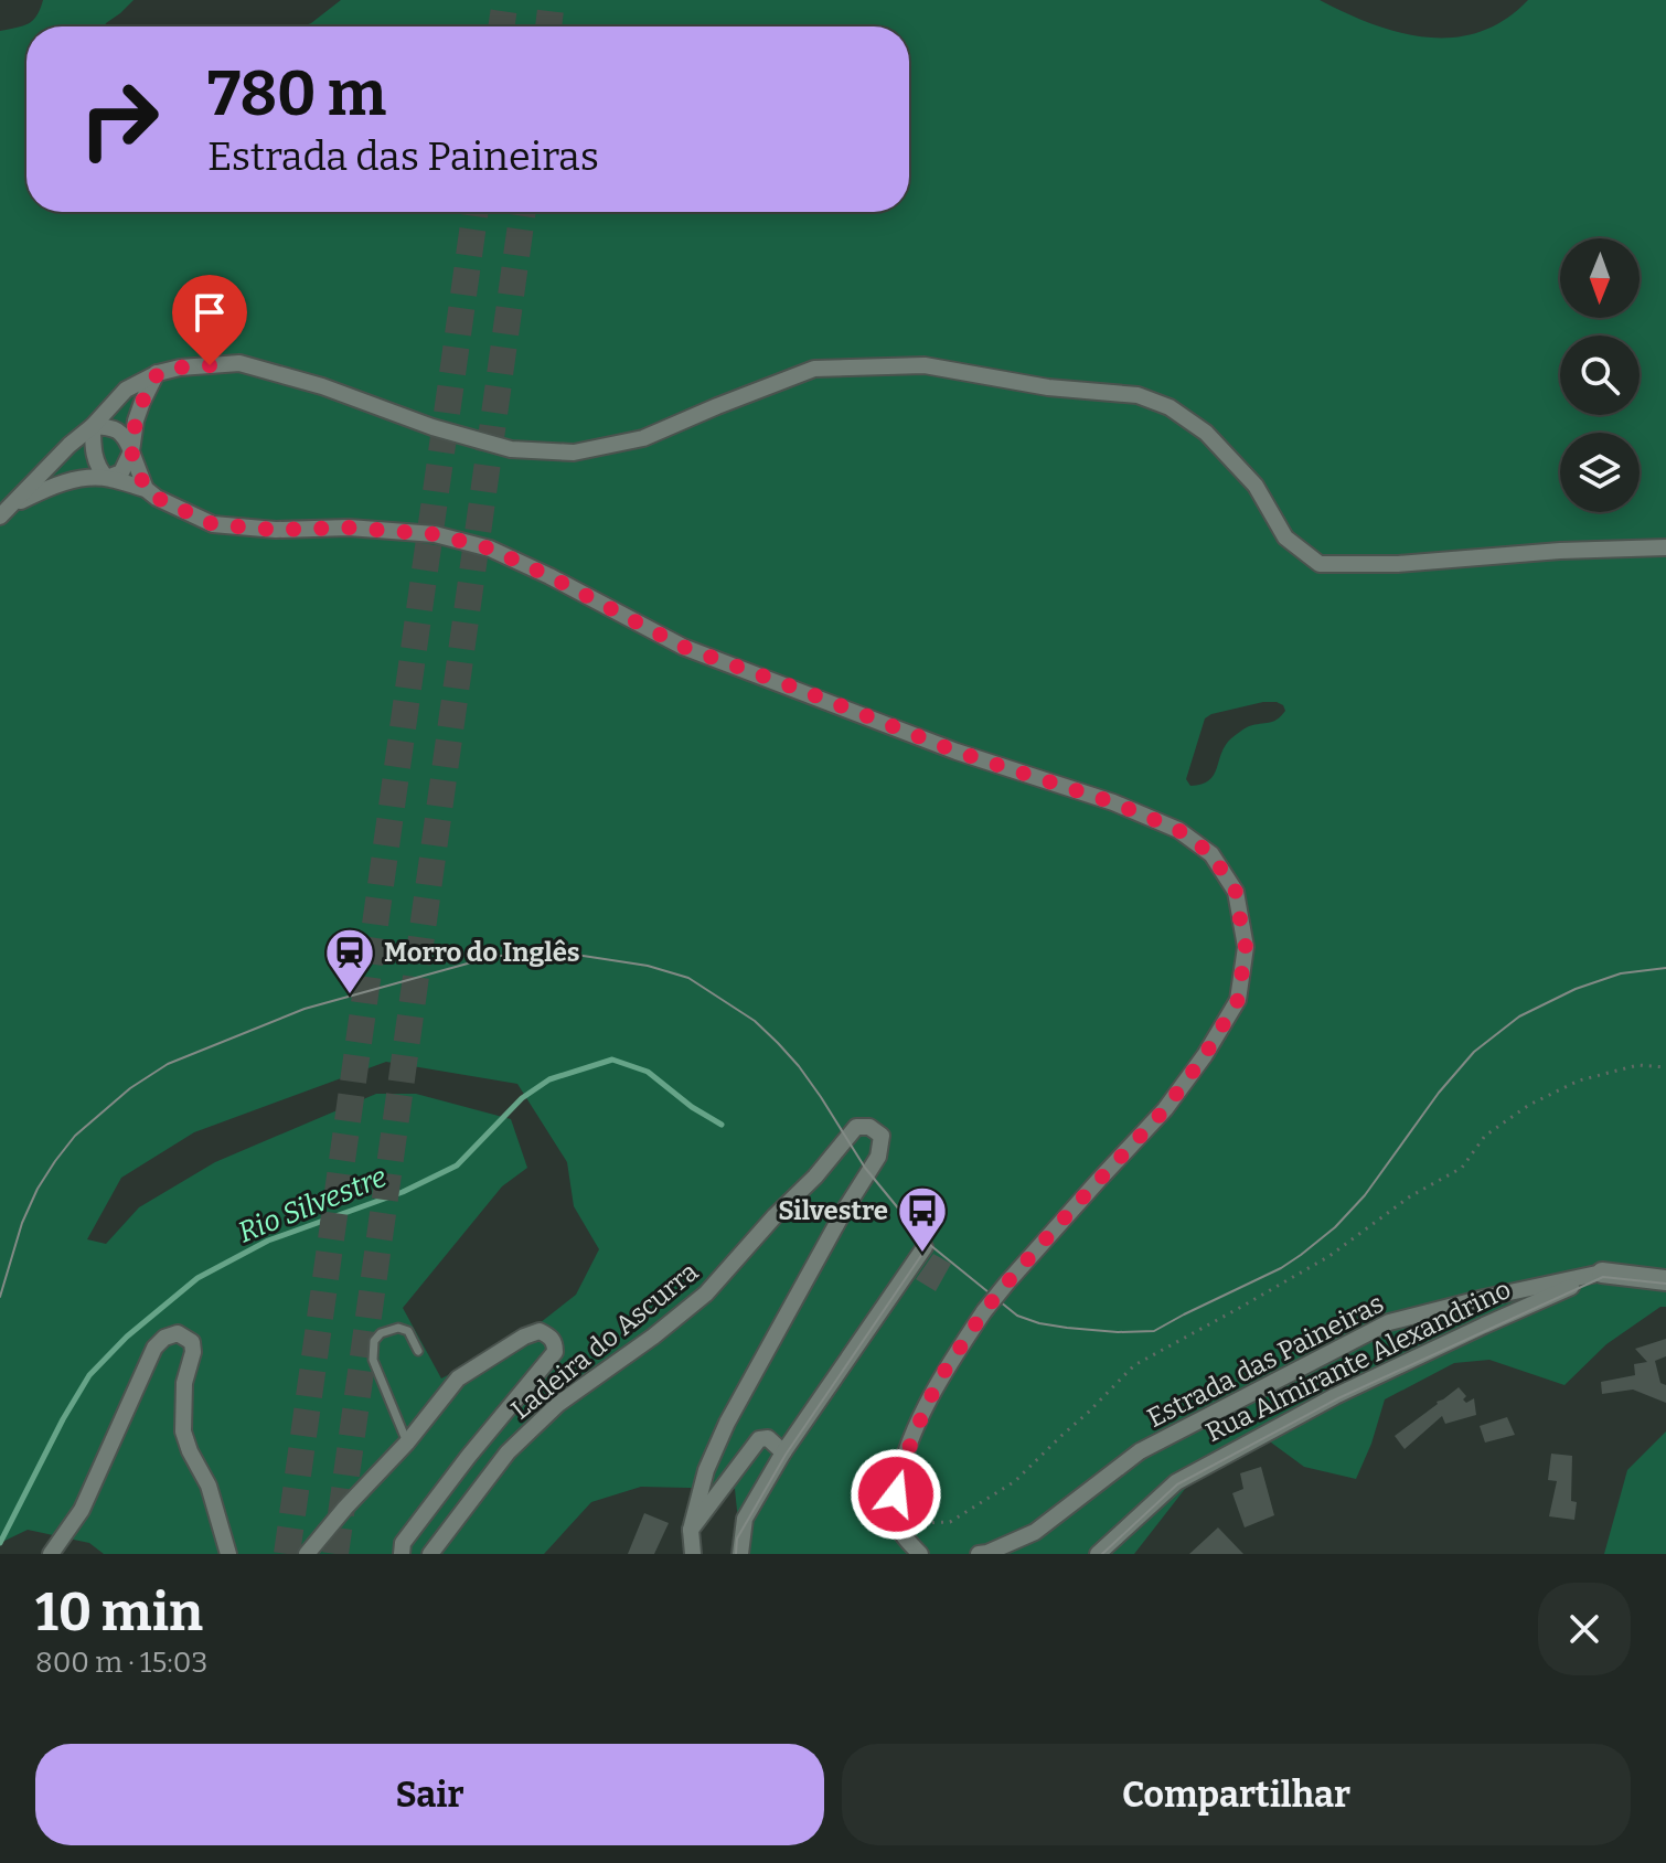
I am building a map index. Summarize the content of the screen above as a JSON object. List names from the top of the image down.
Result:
{
  "streets": {
    "street": ["Ladeira do Ascurra", "Estrada das Paineiras", "Rua Almirante Alexandrino"]
  },
  "crossings": [
    ["Estrada das Paineiras", "Rua Almirante Alexandrino"]
  ],
  "water": ["Rio Silvestre"],
  "places": {
    "station": ["Morro do Inglês"],
    "bus stop": ["Silvestre"]
  },
  "north": "bottom",
  "page": {
    "turn": ["780 m", "Estrada das Paineiras"],
    "heading": ["10 min", "800 m · 15:03"],
    "buttons": ["Sair", "Compartilhar"]
  }
}
